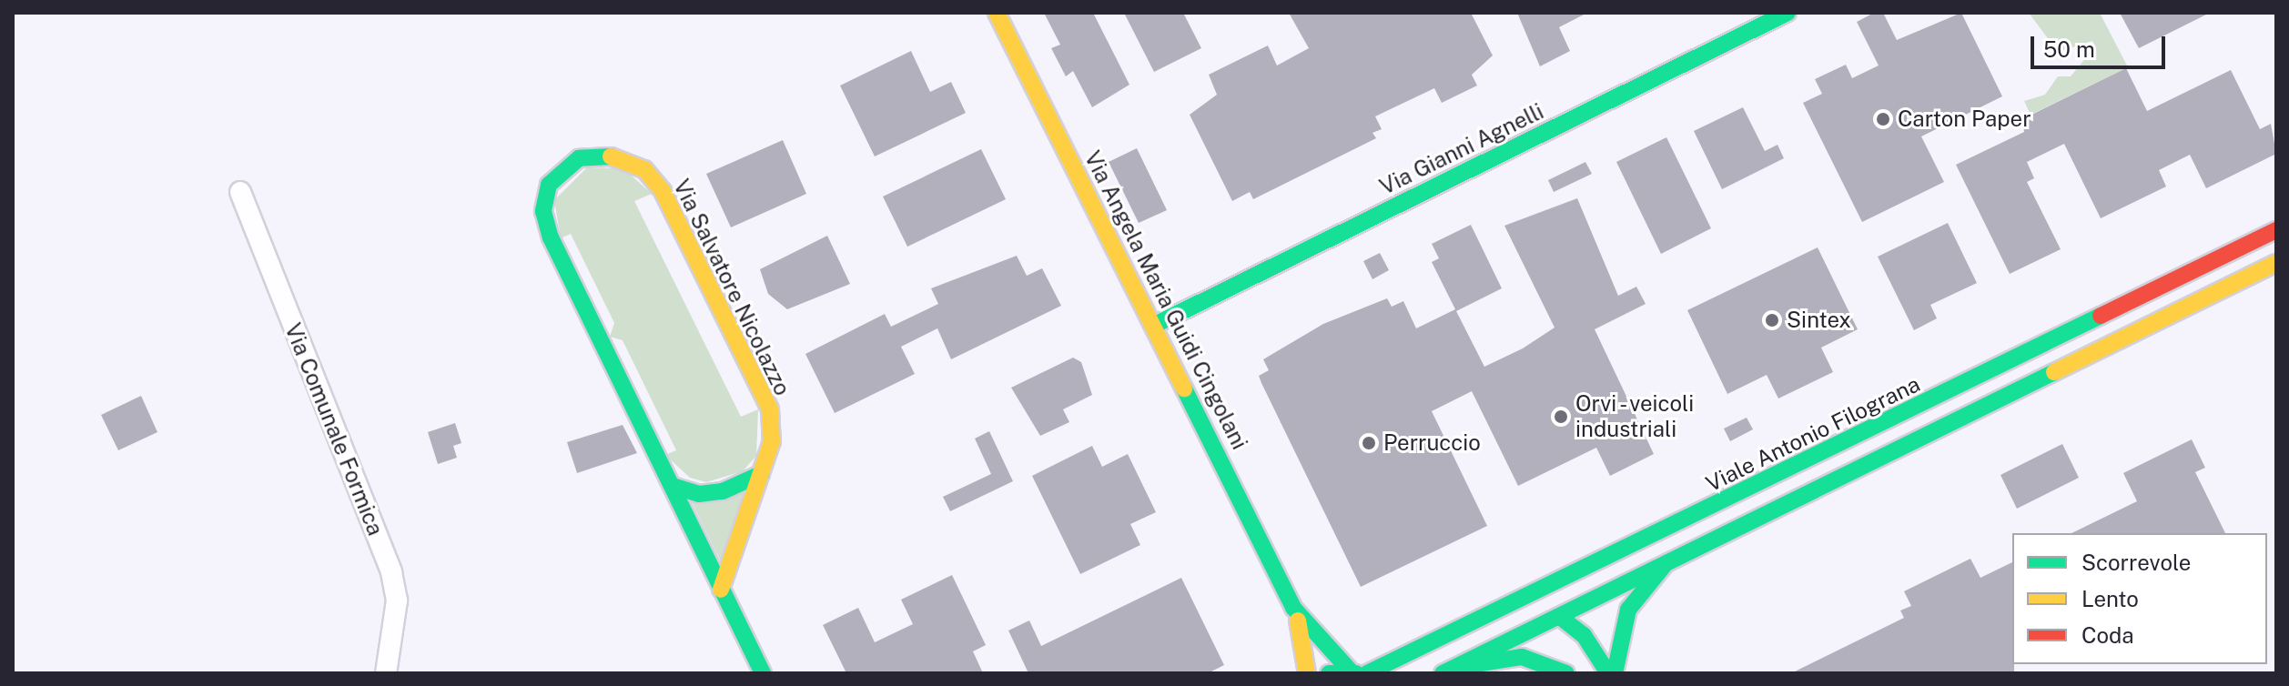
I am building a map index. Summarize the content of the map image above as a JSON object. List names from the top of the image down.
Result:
{
  "streets": {
    "street": [
      "Via Gianni Agnelli",
      "Via Salvatore Nicolazzo",
      "Via Angela Maria Guidi Cingolani",
      "Via Comunale Formica",
      "Viale Antonio Filograna"
    ]
  },
  "crossings": [
    ["Via Gianni Agnelli", "Via Angela Maria Guidi Cingolani"]
  ],
  "places": [
    "Carton Paper",
    "Sintex",
    "Orvi - veicoli industriali",
    "Perruccio"
  ],
  "legend": ["Scorrevole", "Lento", "Coda"],
  "scale_bar": "50 m"
}
